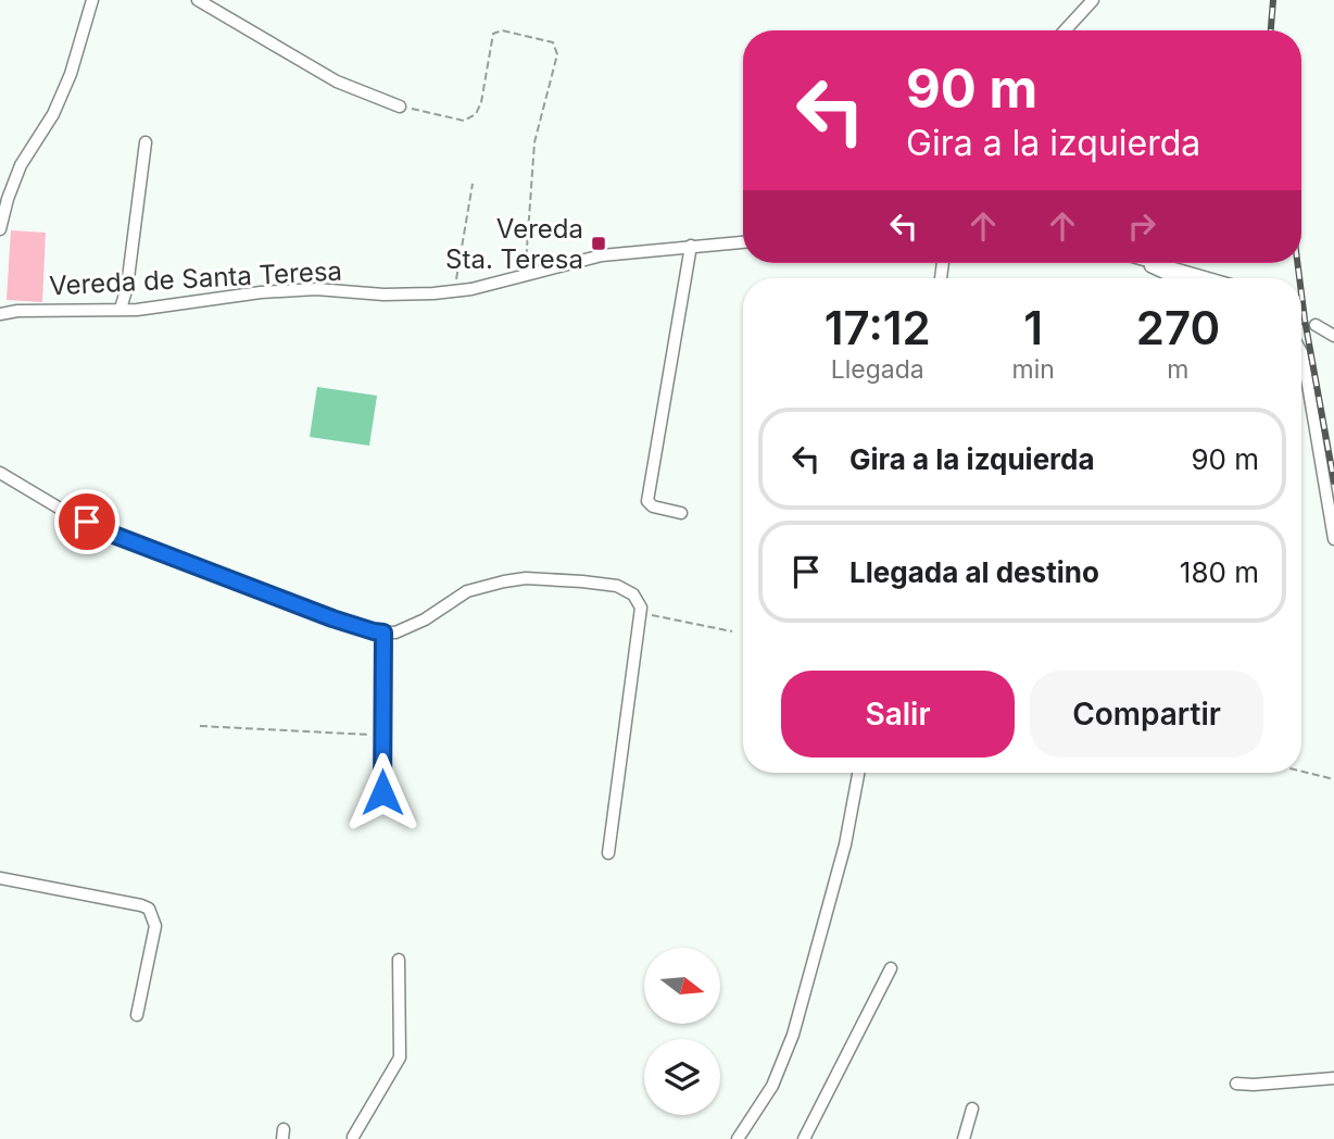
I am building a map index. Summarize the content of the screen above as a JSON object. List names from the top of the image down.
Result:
{
  "streets": {
    "street": ["Vereda de Santa Teresa"]
  },
  "places": {
    "transit": ["Vereda Sta. Teresa"]
  },
  "north": "right",
  "page": {
    "turn": ["90 m", "Gira a la izquierda"],
    "eta": [
      "17:12",
      "Llegada",
      "1",
      "min",
      "270",
      "m"
    ],
    "list": [
      {
        "name": "Gira a la izquierda",
        "value": "90 m"
      },
      {
        "name": "Llegada al destino",
        "value": "180 m"
      }
    ],
    "buttons": ["Salir", "Compartir"]
  }
}
